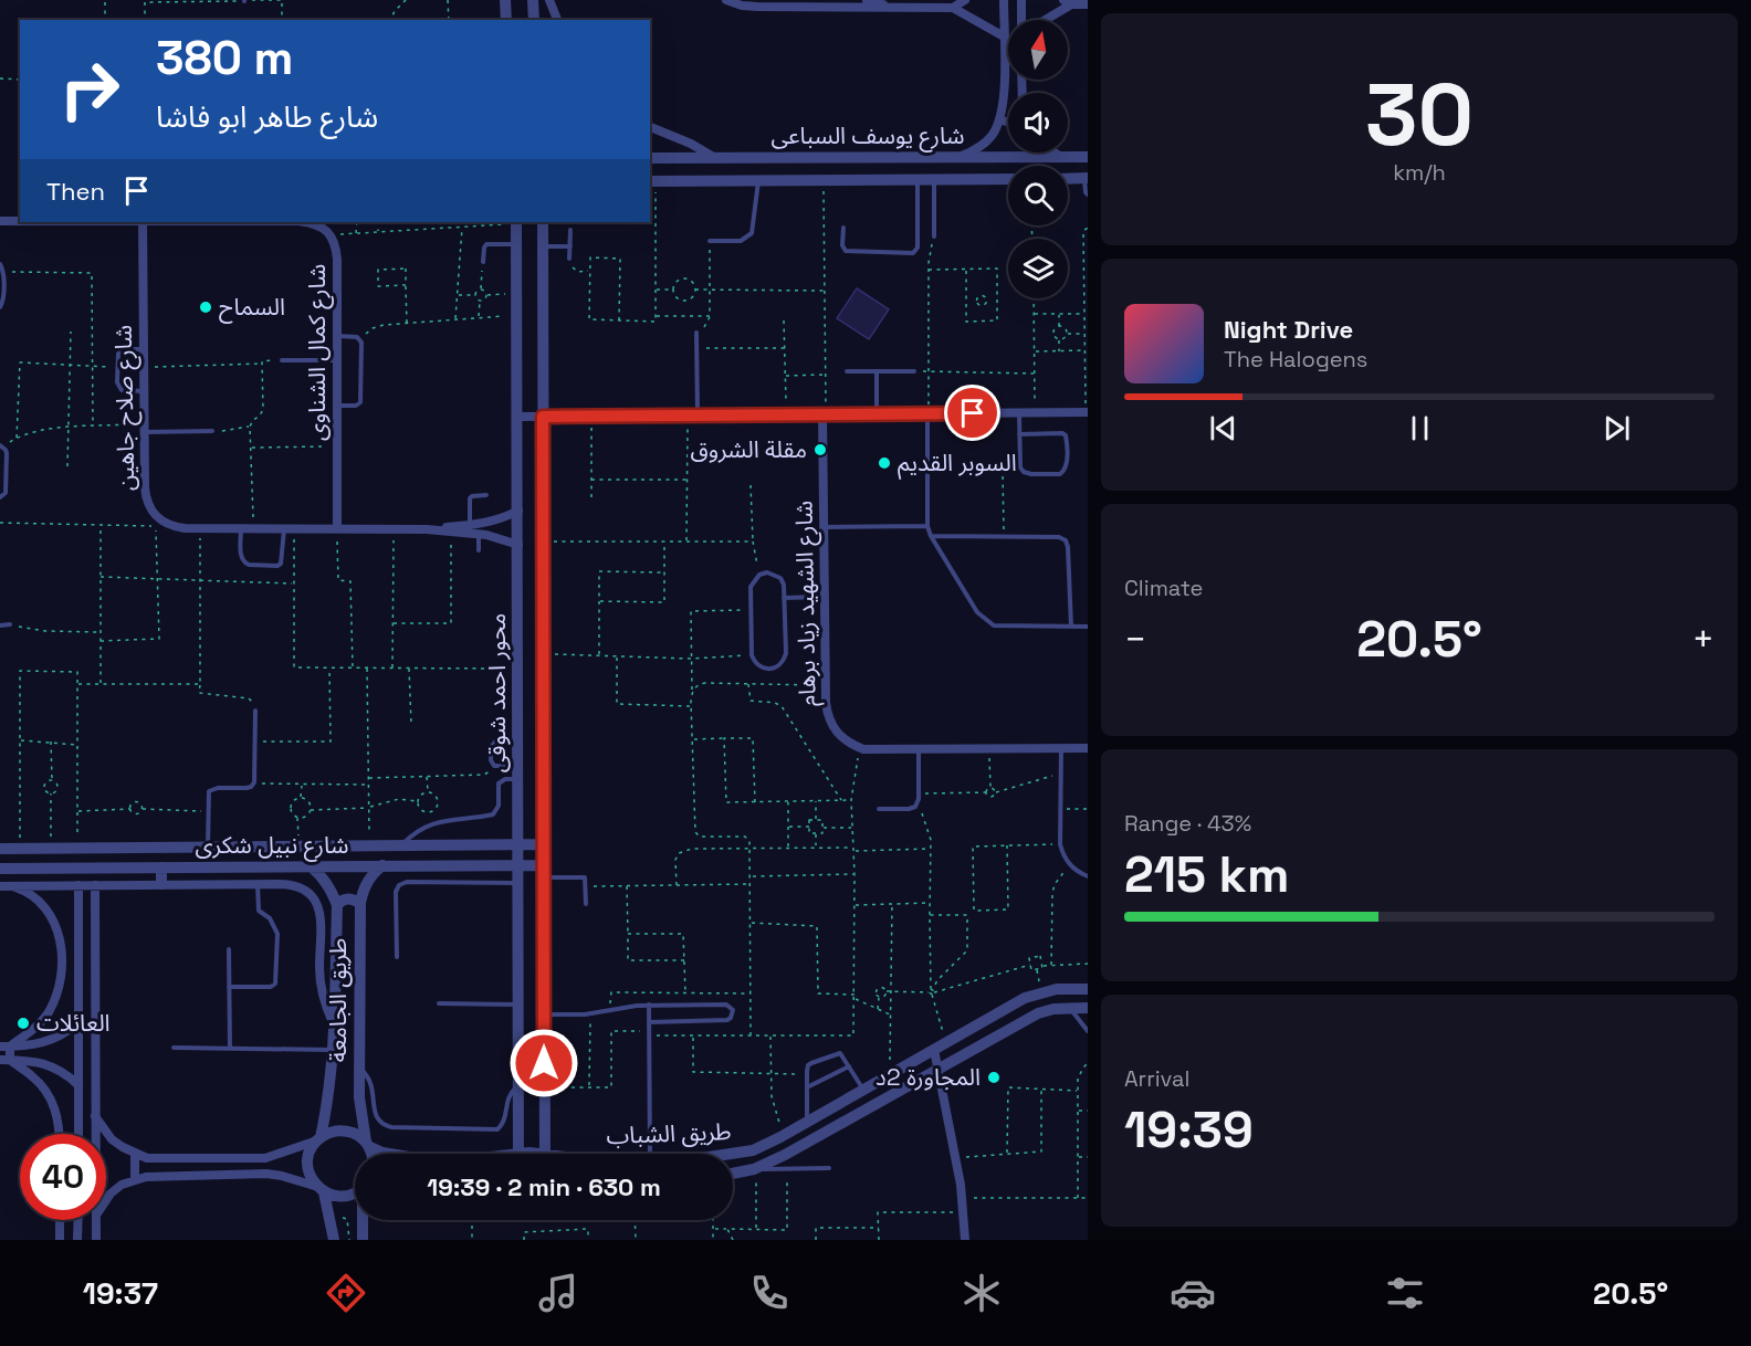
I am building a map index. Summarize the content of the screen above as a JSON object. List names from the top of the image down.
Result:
{
  "streets": {
    "street": [
      "شارع يوسف السباعى",
      "شارع كمال الشناوى",
      "شارع صلاح جاهين",
      "شارع الشهيد زياد برهام",
      "محور احمد شوقى",
      "شارع نبيل شكرى",
      "طريق الجامعة",
      "طريق الشباب"
    ]
  },
  "crossings": [
    ["شارع كمال الشناوى", "شارع صلاح جاهين"],
    ["شارع صلاح جاهين", "محور احمد شوقى"],
    ["محور احمد شوقى", "شارع نبيل شكرى"],
    ["شارع نبيل شكرى", "طريق الجامعة"],
    ["طريق الجامعة", "طريق الشباب"]
  ],
  "places": [
    "السماح",
    "مقلة الشروق",
    "السوبر القديم",
    "العائلات",
    "المجاورة 2د"
  ],
  "north": "top",
  "page": {
    "tile": [
      ["30", "km/h"],
      "Climate",
      ["Range · 43%", "215 km"],
      ["Arrival", "19:39"]
    ],
    "turn": ["380 m", "شارع طاهر ابو فاشا"],
    "then": "Then",
    "song": ["Night Drive", "The Halogens"],
    "heat": ["−", "20.5°", "+"],
    "limit": "40",
    "trip": "19:39 · 2 min · 630 m",
    "tabs": ["19:37", "20.5°"]
  }
}
